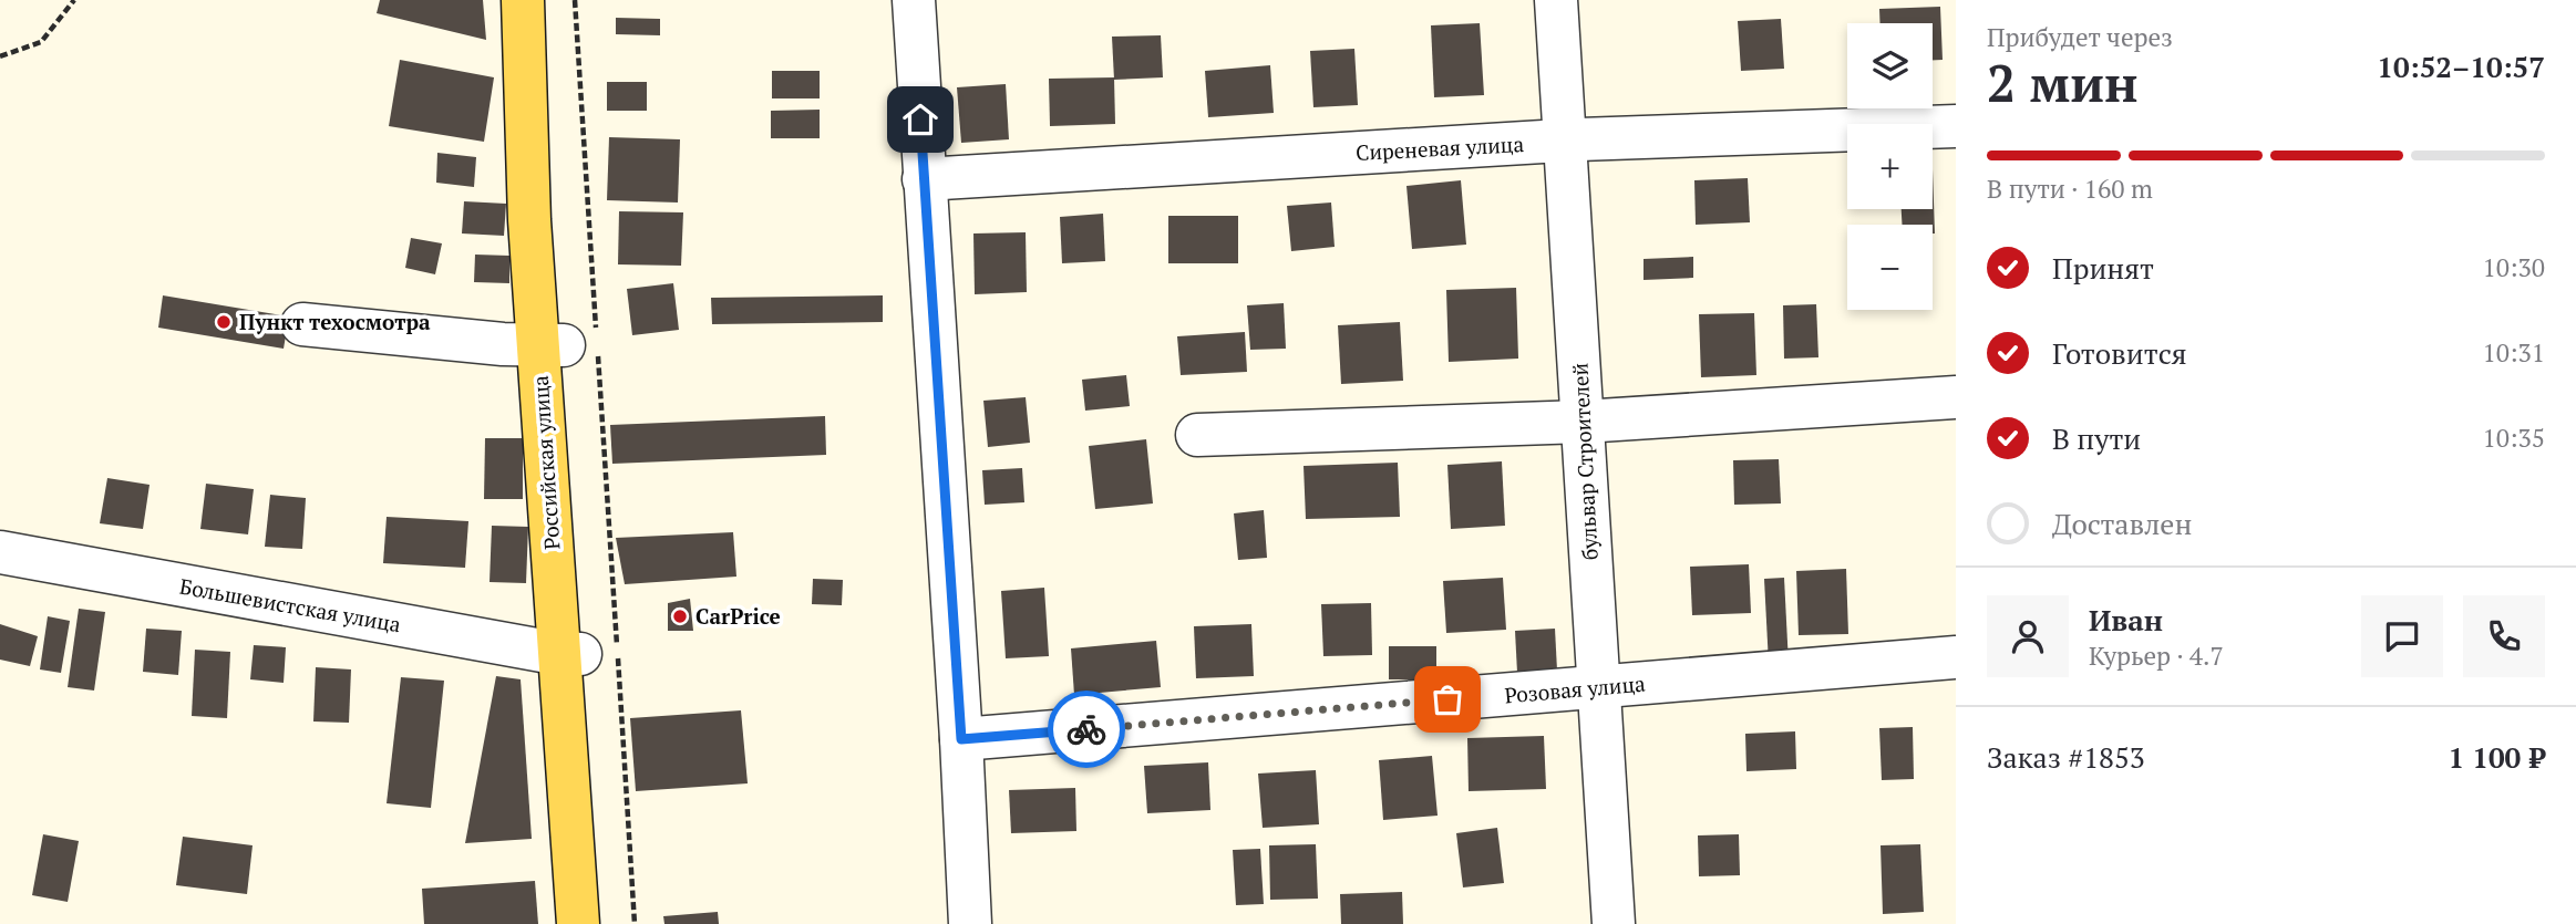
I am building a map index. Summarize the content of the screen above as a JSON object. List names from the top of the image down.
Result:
{
  "streets": {
    "main road": ["Российская улица"],
    "street": [
      "Сиреневая улица",
      "бульвар Строителей",
      "Большевистская улица",
      "Розовая улица"
    ]
  },
  "crossings": [
    ["Сиреневая улица", "бульвар Строителей"],
    ["бульвар Строителей", "Розовая улица"],
    ["Российская улица", "Большевистская улица"]
  ],
  "places": ["Пункт техосмотра", "CarPrice"],
  "page": {
    "heading": ["2 мин", "Прибудет через", "10:52–10:57"],
    "panel": [
      "Иван",
      "Курьер · 4.7",
      "Заказ #1853",
      "1 100 ₽"
    ],
    "map_buttons": ["+", "−"],
    "bar": "В пути · 160 m",
    "list": [
      ["Принят", "10:30"],
      ["Готовится", "10:31"],
      ["В пути", "10:35"],
      "Доставлен"
    ]
  }
}
